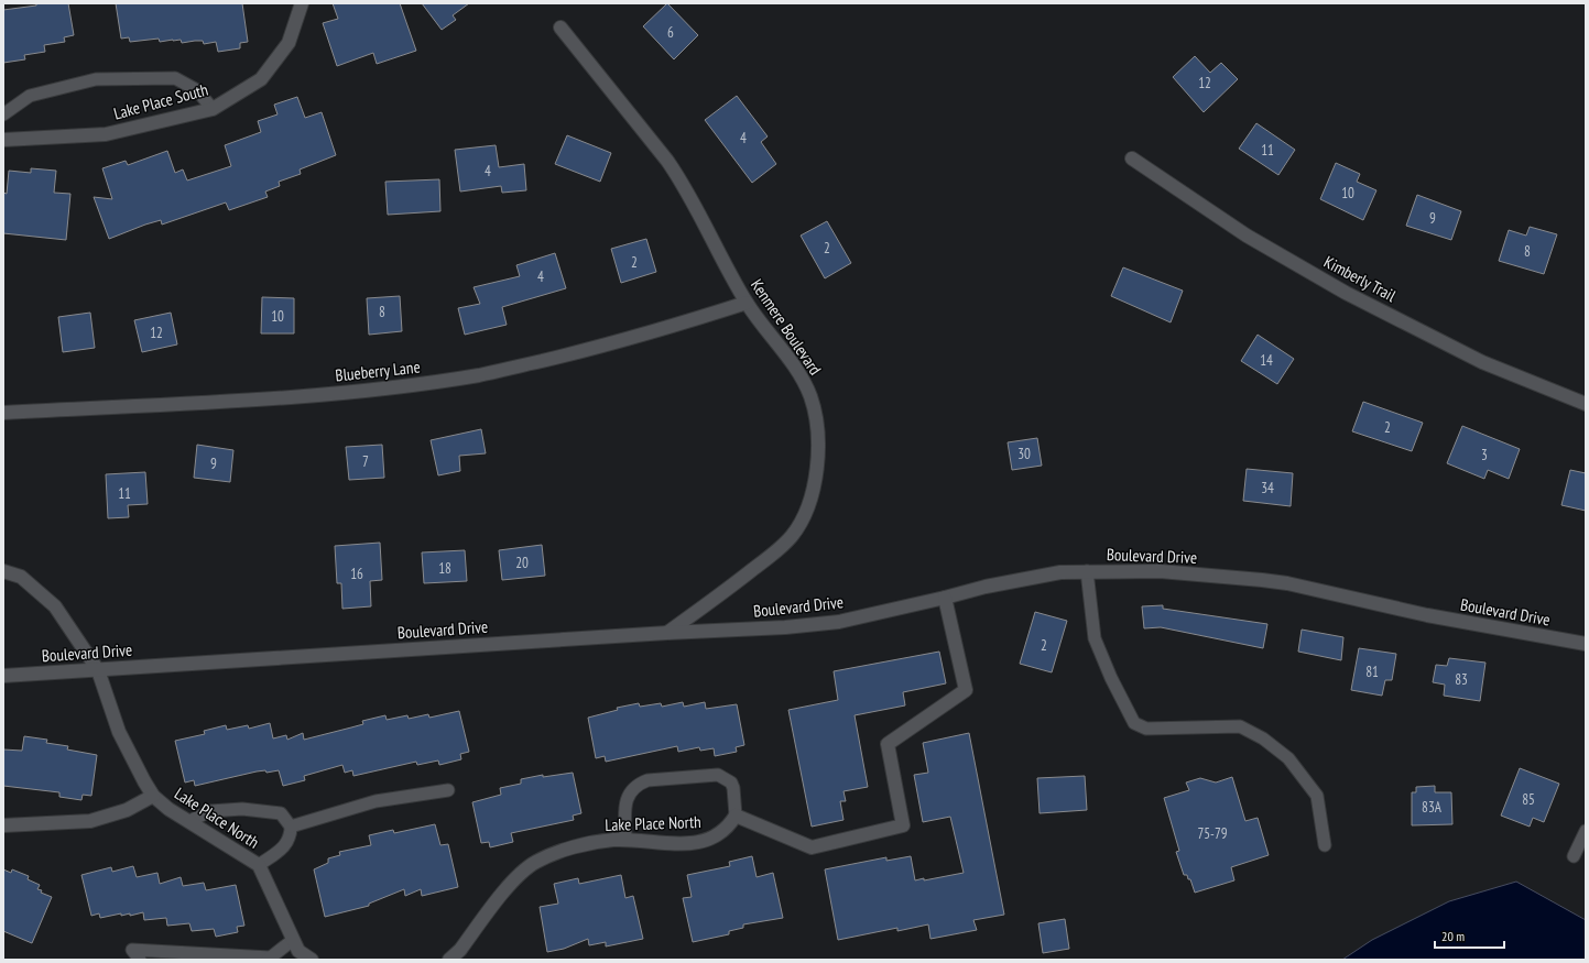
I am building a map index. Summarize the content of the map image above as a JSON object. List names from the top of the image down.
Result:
{
  "streets": {
    "street": [
      "Lake Place South",
      "Kimberly Trail",
      "Kenmere Boulevard",
      "Blueberry Lane",
      "Boulevard Drive",
      "Lake Place North"
    ]
  },
  "crossings": [
    ["Kenmere Boulevard", "Blueberry Lane"],
    ["Kenmere Boulevard", "Boulevard Drive"],
    ["Boulevard Drive", "Lake Place North"]
  ],
  "house_numbers": [
    "6",
    "12",
    "4",
    "11",
    "4",
    "10",
    "9",
    "2",
    "8",
    "2",
    "4",
    "8",
    "10",
    "12",
    "14",
    "2",
    "30",
    "3",
    "7",
    "9",
    "34",
    "11",
    "20",
    "18",
    "16",
    "2",
    "81",
    "83",
    "85",
    "83A",
    "75-79"
  ],
  "scale_bar": "20 m"
}
